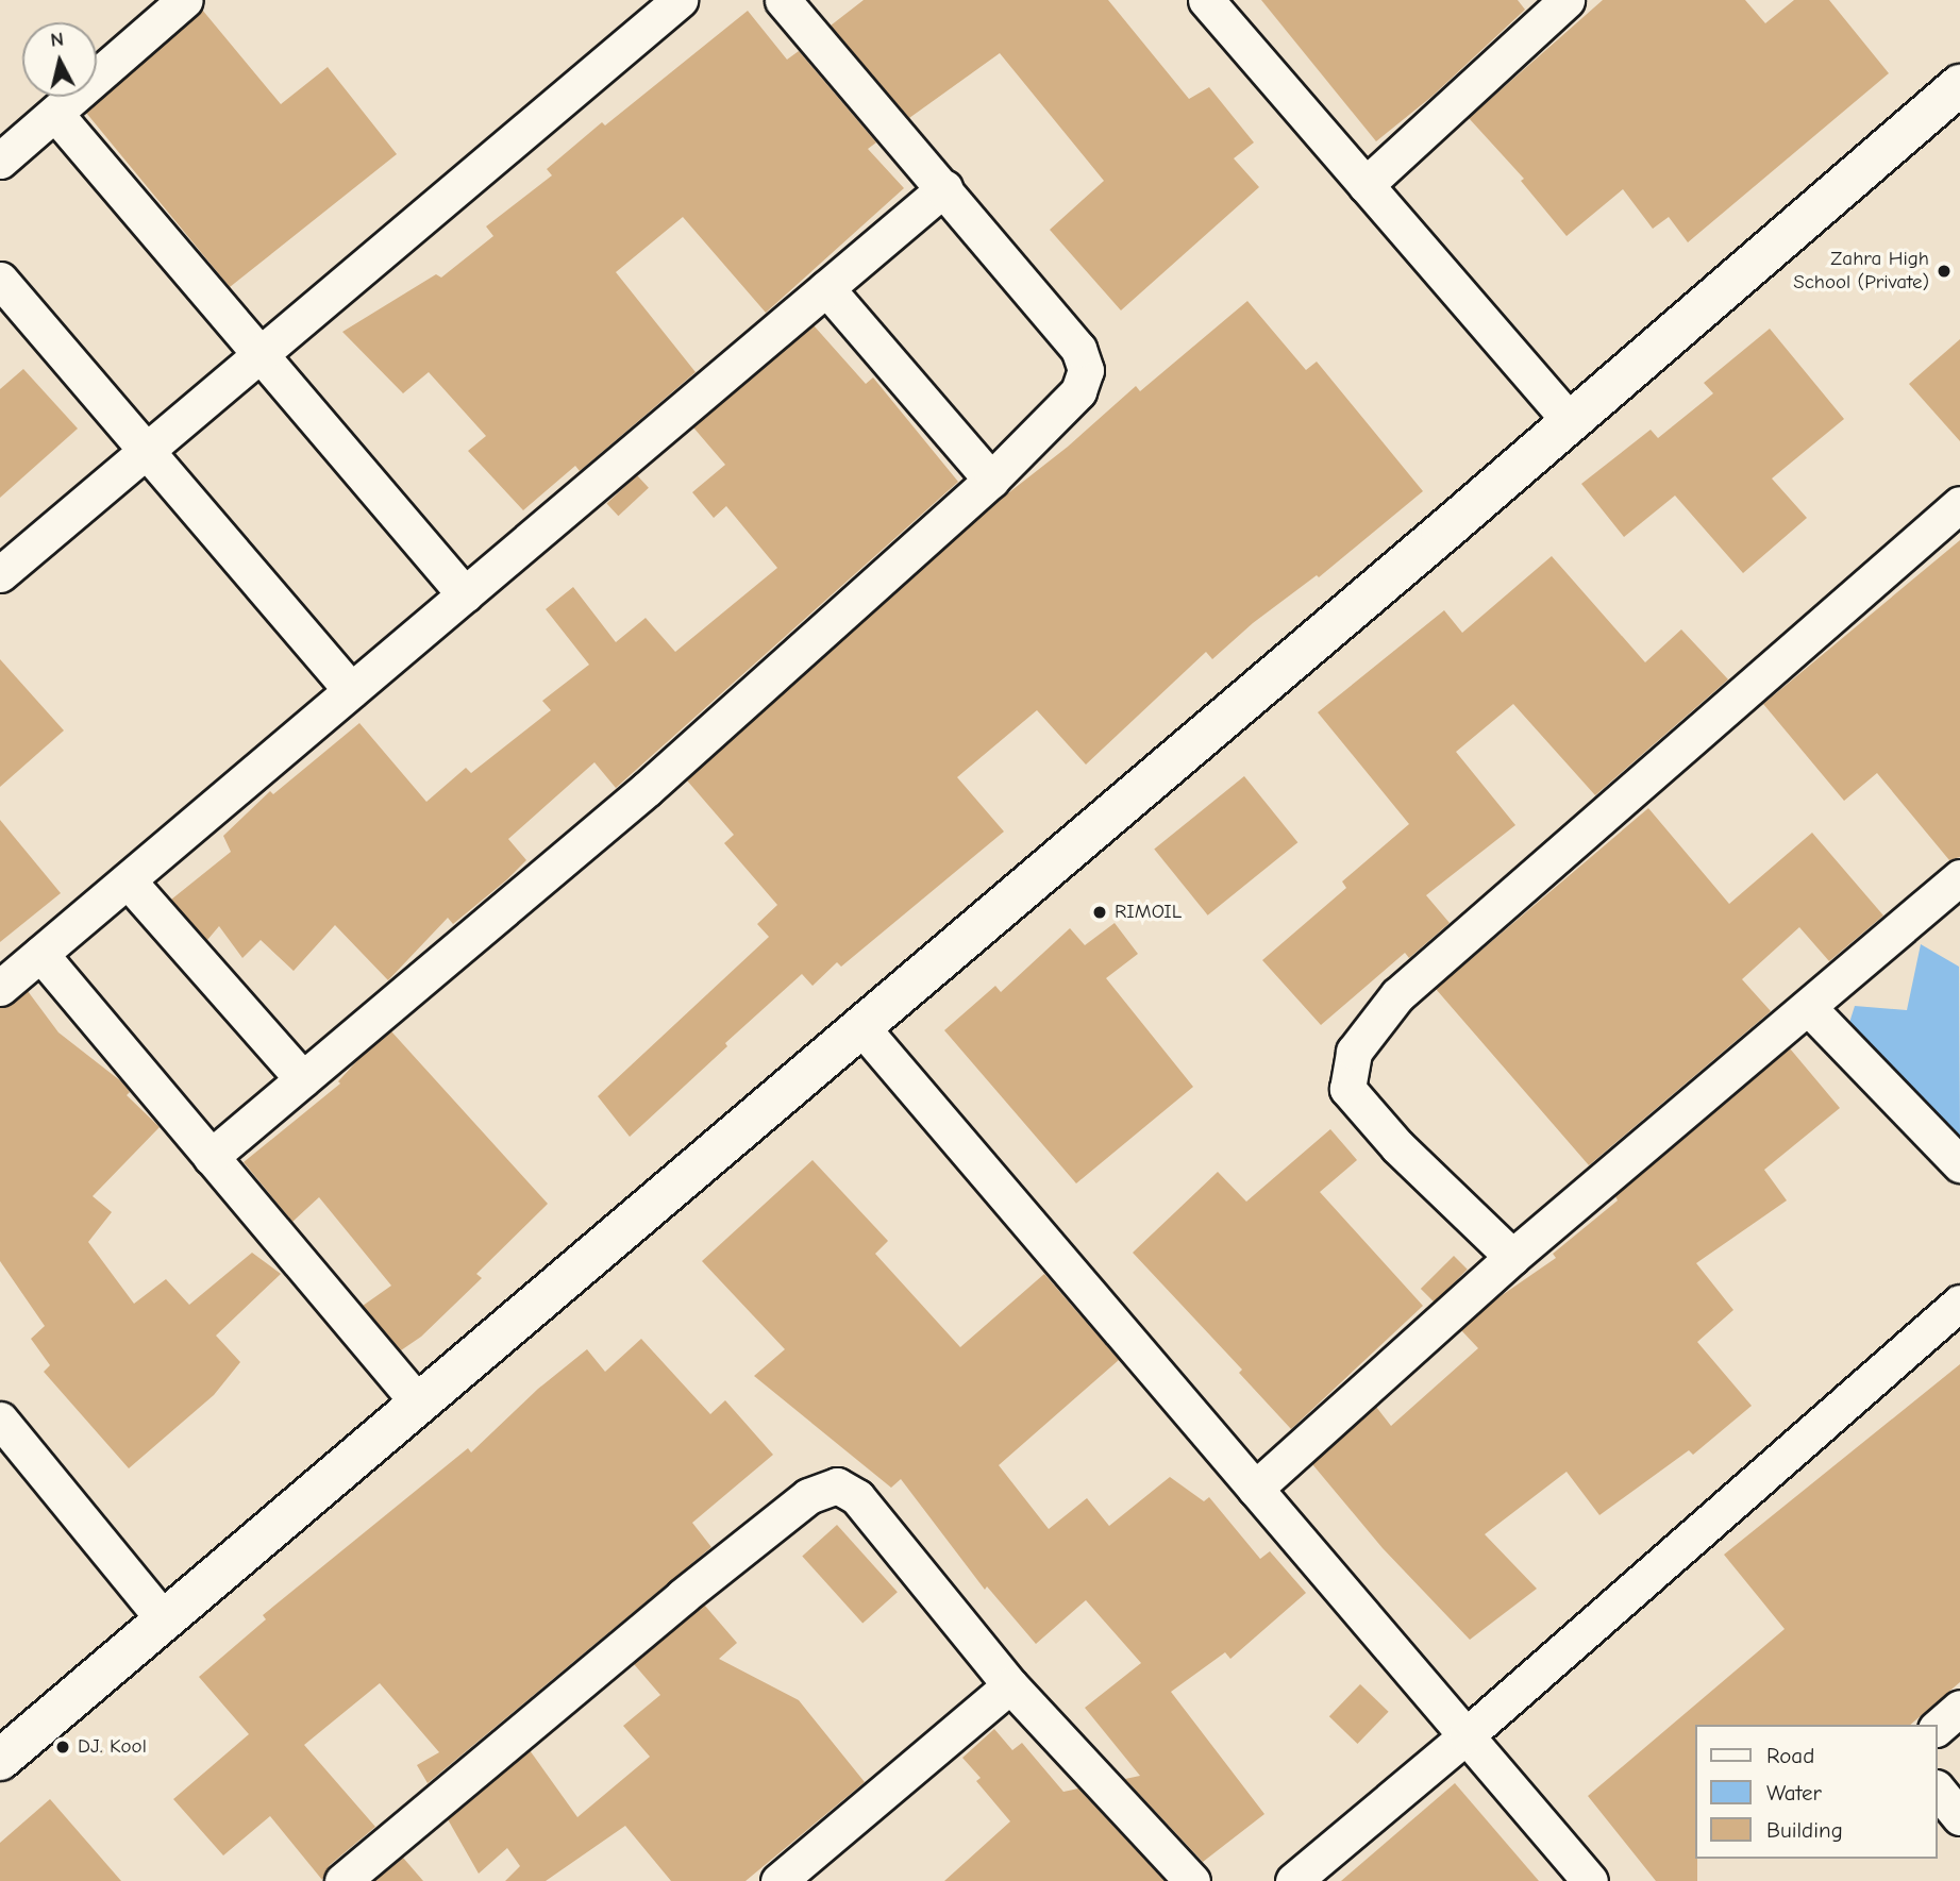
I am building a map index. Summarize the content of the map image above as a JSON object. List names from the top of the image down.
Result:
{
  "places": ["Zahra High School (Private)", "RIMOIL", "DJ. Kool"],
  "legend": ["Road", "Water", "Building"],
  "north": "top"
}
